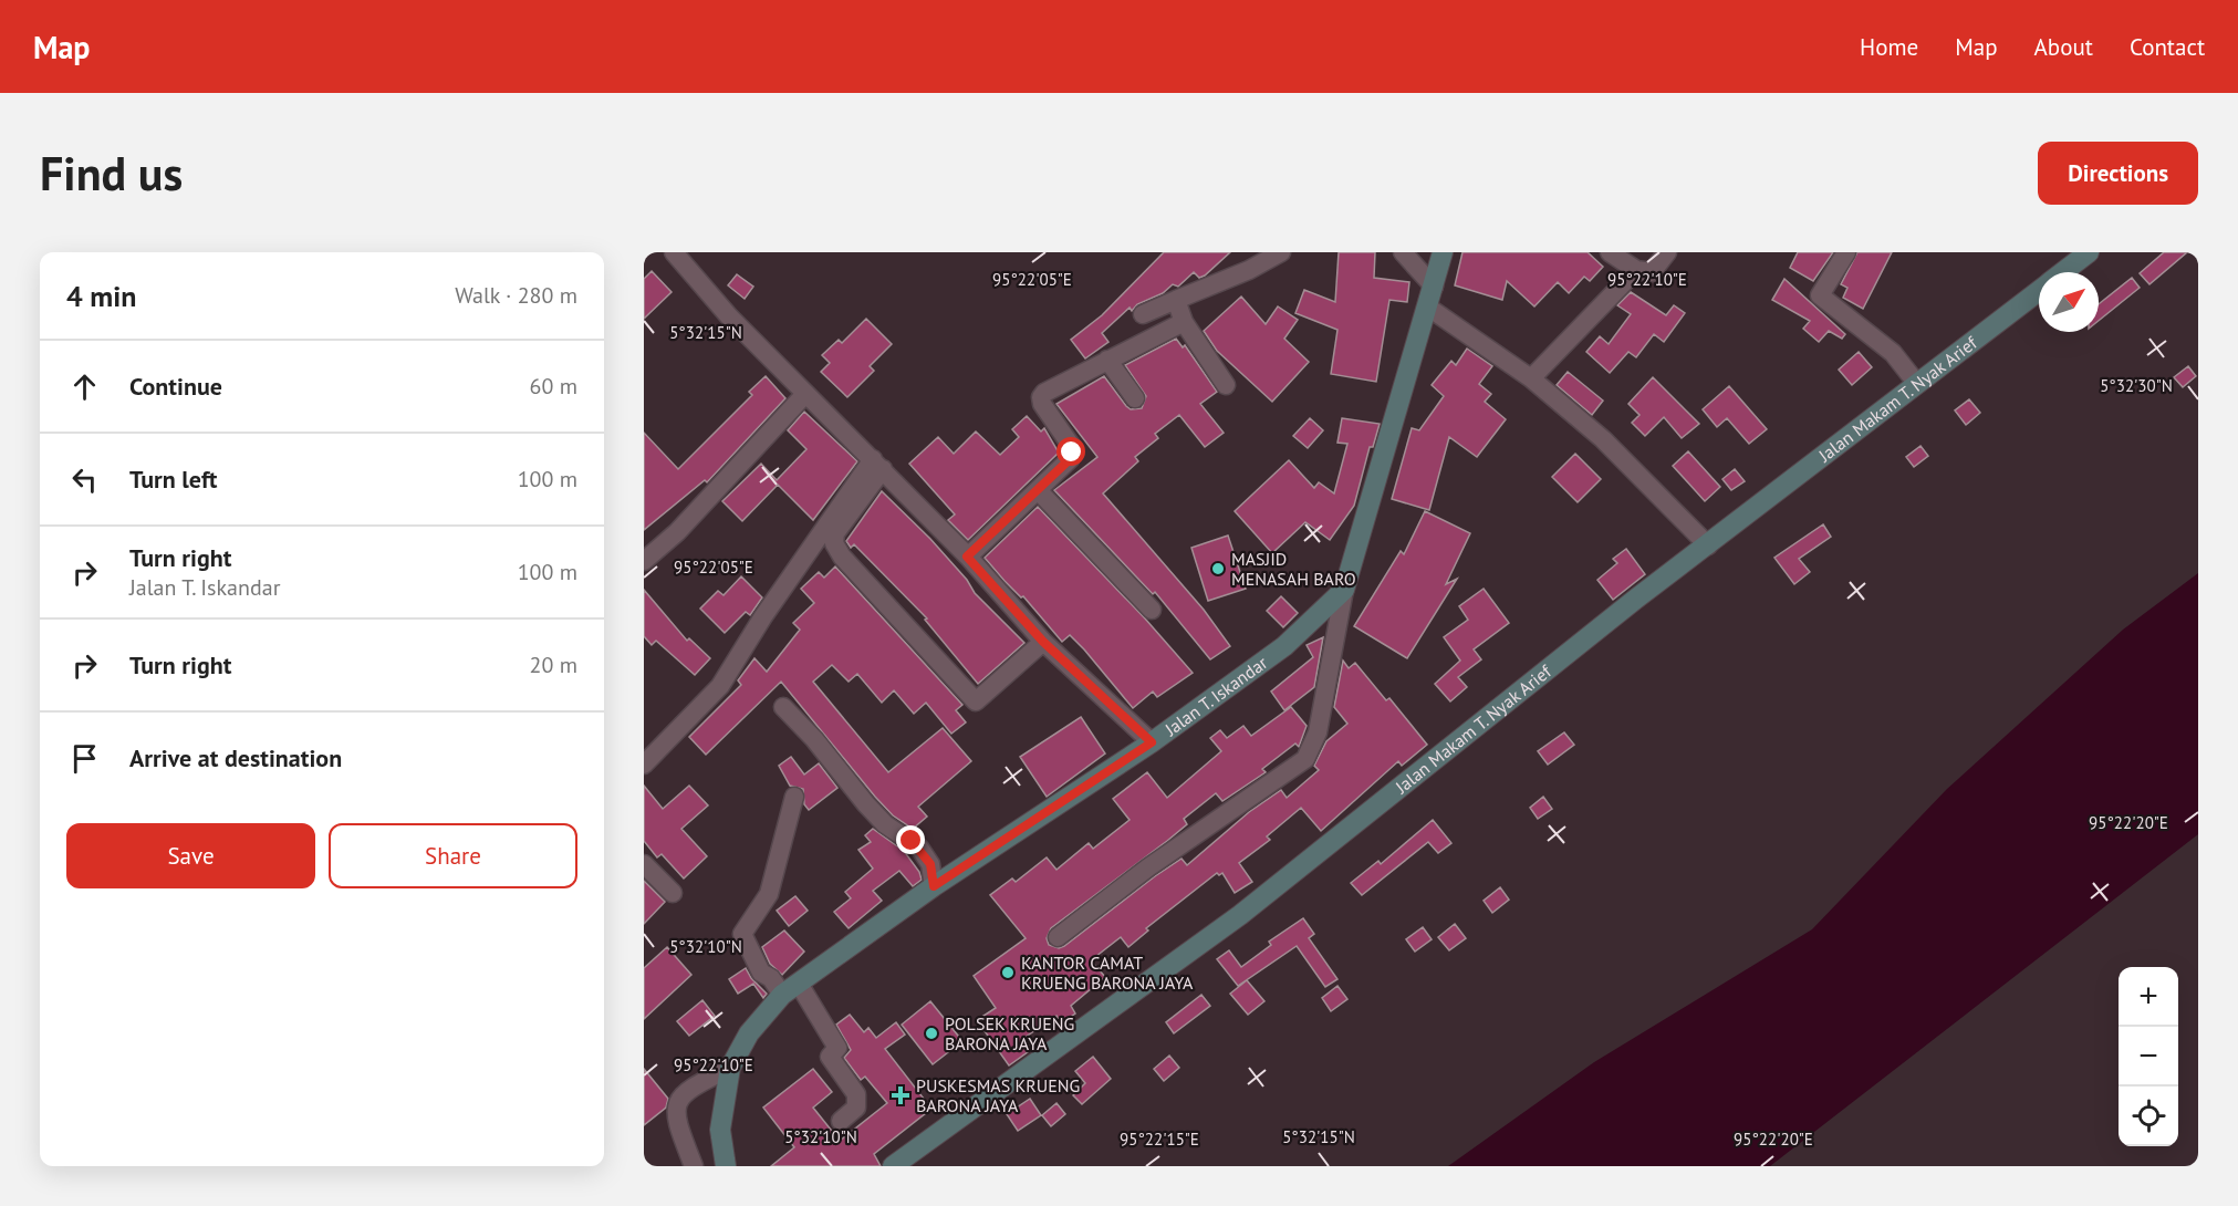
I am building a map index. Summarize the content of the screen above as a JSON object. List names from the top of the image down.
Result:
{
  "streets": {
    "street": ["Jalan Makam T. Nyak Arief", "Jalan T. Iskandar"]
  },
  "places": {
    "other": ["MASJID MENASAH BARO", "KANTOR CAMAT KRUENG BARONA JAYA", "POLSEK KRUENG BARONA JAYA"],
    "health": ["PUSKESMAS KRUENG BARONA JAYA"]
  },
  "north": "top right",
  "page": {
    "header": "Map",
    "nav": [
      "Home",
      "Map",
      "About",
      "Contact"
    ],
    "buttons": [
      "Directions",
      ["Save", "Share"]
    ],
    "title": "Find us",
    "heading": ["4 min", "Walk · 280 m"],
    "list": [
      ["Continue", "60 m"],
      ["Turn left", "100 m"],
      ["Turn right", "Jalan T. Iskandar", "100 m"],
      ["Turn right", "20 m"],
      "Arrive at destination"
    ],
    "map_buttons": ["+", "−"]
  },
  "coordinates": [
    "95°22'05\"E",
    "95°22'10\"E",
    "5°32'15\"N",
    "5°32'30\"N",
    "95°22'20\"E",
    "5°32'10\"N",
    "95°22'15\"E"
  ]
}
